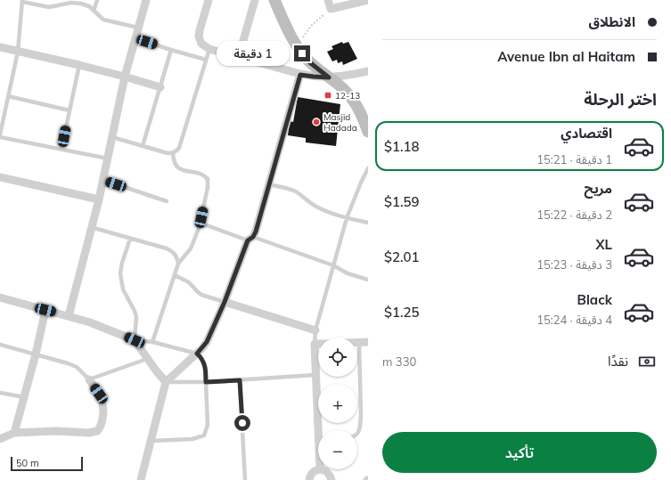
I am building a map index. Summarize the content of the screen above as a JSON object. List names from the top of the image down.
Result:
{
  "places": {
    "transit": ["12-13"],
    "other": ["Masjid Hadada"]
  },
  "scale_bar": "50 m",
  "page": {
    "banner": ["الانطلاق", "Avenue Ibn al Haitam"],
    "bubble": "1 دقيقة",
    "heading": "اختر الرحلة",
    "list": [
      {
        "name": "اقتصادي",
        "note": "1 دقيقة · 15:21",
        "value": "$1.18"
      },
      {
        "name": "مريح",
        "note": "2 دقيقة · 15:22",
        "value": "$1.59"
      },
      {
        "name": "XL",
        "note": "3 دقيقة · 15:23",
        "value": "$2.01"
      },
      {
        "name": "Black",
        "note": "4 دقيقة · 15:24",
        "value": "$1.25"
      }
    ],
    "map_buttons": ["+", "−"],
    "pay": ["نقدًا", "330 m"],
    "buttons": "تأكيد",
    "scale": "50 m"
  }
}
